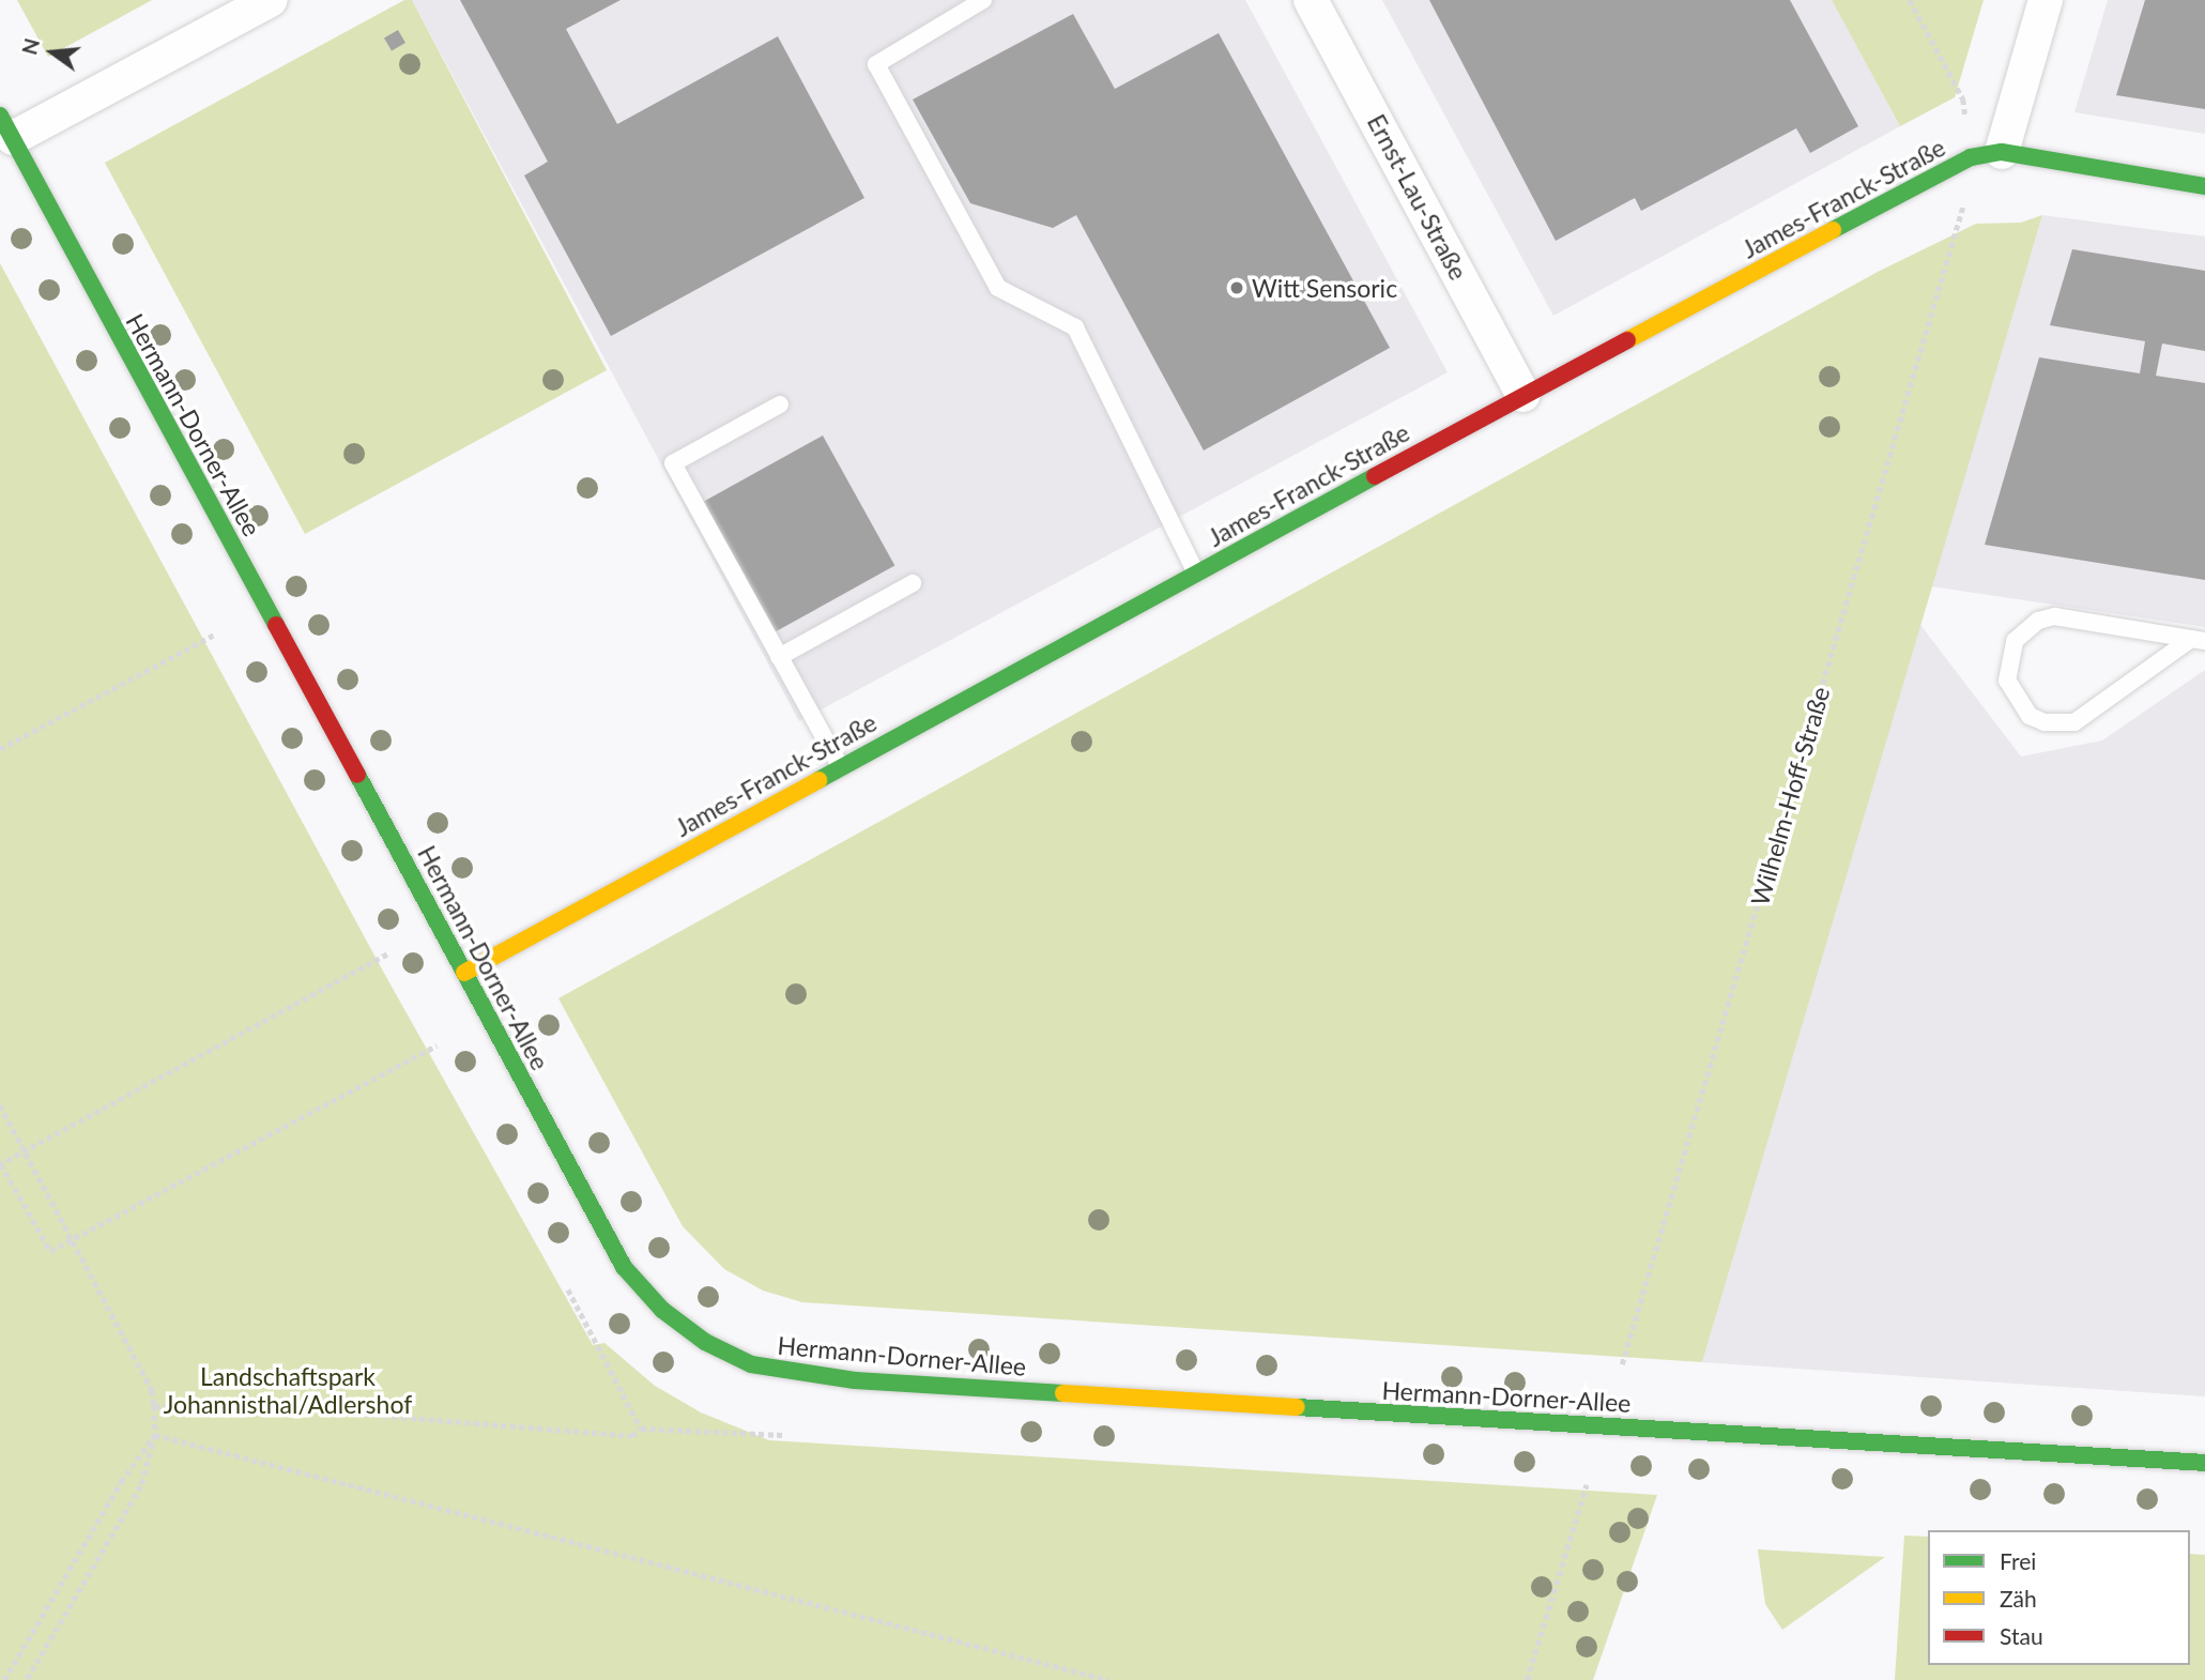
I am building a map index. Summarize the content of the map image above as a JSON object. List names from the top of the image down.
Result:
{
  "streets": {
    "street": ["Ernst-Lau-Straße", "James-Franck-Straße", "Hermann-Dorner-Allee"],
    "path": ["Wilhelm-Hoff-Straße"]
  },
  "crossings": [
    ["Ernst-Lau-Straße", "James-Franck-Straße"],
    ["James-Franck-Straße", "Hermann-Dorner-Allee"]
  ],
  "parks": ["Landschaftspark Johannisthal/Adlershof"],
  "places": ["Witt Sensoric"],
  "legend": ["Frei", "Zäh", "Stau"],
  "north": "left"
}
